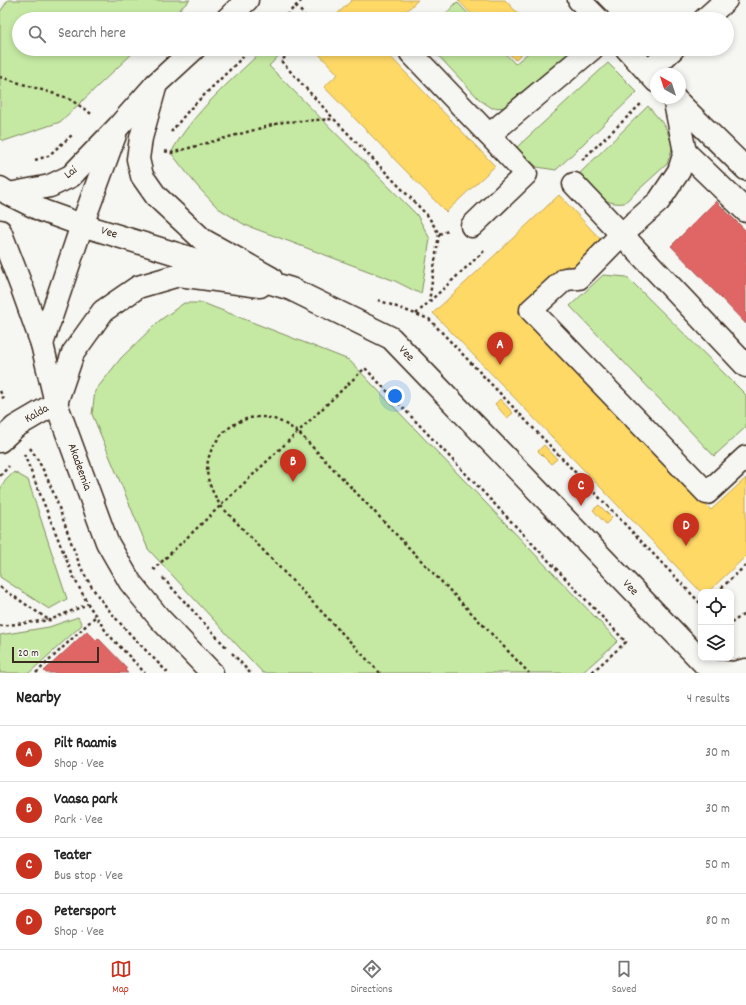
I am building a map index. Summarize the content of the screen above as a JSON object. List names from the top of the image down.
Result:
{
  "streets": {
    "main road": [
      "Lai",
      "Vee",
      "Kalda",
      "Akadeemia"
    ]
  },
  "crossings": [
    ["Lai", "Vee"],
    ["Lai", "Akadeemia"],
    ["Kalda", "Akadeemia"]
  ],
  "scale_bar": "20 m",
  "north": "top left",
  "page": {
    "search": "Search here",
    "pins": [
      "A",
      "B",
      "C",
      "D"
    ],
    "scale": "20 m",
    "heading": ["Nearby", "4 results"],
    "list": [
      {
        "mark": "A",
        "name": "Pilt Raamis",
        "note": "Shop · Vee",
        "value": "30 m"
      },
      {
        "mark": "B",
        "name": "Vaasa park",
        "note": "Park · Vee",
        "value": "30 m"
      },
      {
        "mark": "C",
        "name": "Teater",
        "note": "Bus stop · Vee",
        "value": "50 m"
      },
      {
        "mark": "D",
        "name": "Petersport",
        "note": "Shop · Vee",
        "value": "80 m"
      }
    ],
    "nav": ["Map", "Directions", "Saved"]
  }
}
